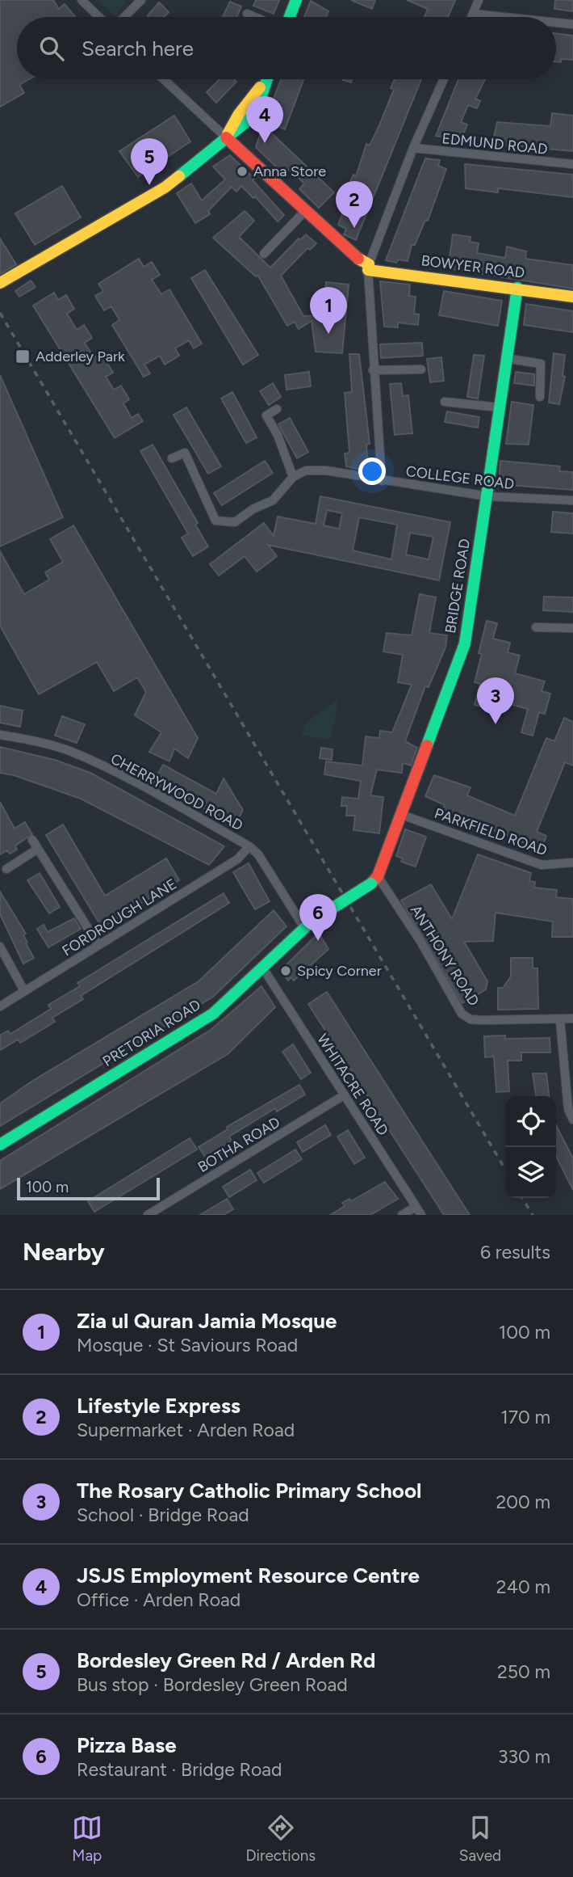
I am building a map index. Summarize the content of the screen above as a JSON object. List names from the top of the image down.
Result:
{
  "streets": {
    "street": [
      "EDMUND ROAD",
      "BOWYER ROAD",
      "COLLEGE ROAD",
      "BRIDGE ROAD",
      "CHERRYWOOD ROAD",
      "PARKFIELD ROAD",
      "FORDROUGH LANE",
      "ANTHONY ROAD",
      "PRETORIA ROAD",
      "WHITACRE ROAD",
      "BOTHA ROAD"
    ]
  },
  "crossings": [
    ["BOWYER ROAD", "BRIDGE ROAD"],
    ["COLLEGE ROAD", "BRIDGE ROAD"],
    ["BRIDGE ROAD", "PARKFIELD ROAD"],
    ["BRIDGE ROAD", "ANTHONY ROAD"],
    ["CHERRYWOOD ROAD", "FORDROUGH LANE"],
    ["CHERRYWOOD ROAD", "PRETORIA ROAD"],
    ["PRETORIA ROAD", "WHITACRE ROAD"],
    ["WHITACRE ROAD", "BOTHA ROAD"]
  ],
  "places": {
    "other": ["Anna Store", "Spicy Corner"],
    "transit": ["Adderley Park"]
  },
  "scale_bar": "100 m",
  "page": {
    "search": "Search here",
    "pins": [
      "4",
      "5",
      "2",
      "1",
      "3",
      "6"
    ],
    "scale": "100 m",
    "heading": ["Nearby", "6 results"],
    "list": [
      {
        "mark": "1",
        "name": "Zia ul Quran Jamia Mosque",
        "note": "Mosque · St Saviours Road",
        "value": "100 m"
      },
      {
        "mark": "2",
        "name": "Lifestyle Express",
        "note": "Supermarket · Arden Road",
        "value": "170 m"
      },
      {
        "mark": "3",
        "name": "The Rosary Catholic Primary School",
        "note": "School · Bridge Road",
        "value": "200 m"
      },
      {
        "mark": "4",
        "name": "JSJS Employment Resource Centre",
        "note": "Office · Arden Road",
        "value": "240 m"
      },
      {
        "mark": "5",
        "name": "Bordesley Green Rd / Arden Rd",
        "note": "Bus stop · Bordesley Green Road",
        "value": "250 m"
      },
      {
        "mark": "6",
        "name": "Pizza Base",
        "note": "Restaurant · Bridge Road",
        "value": "330 m"
      }
    ],
    "nav": ["Map", "Directions", "Saved"]
  }
}
